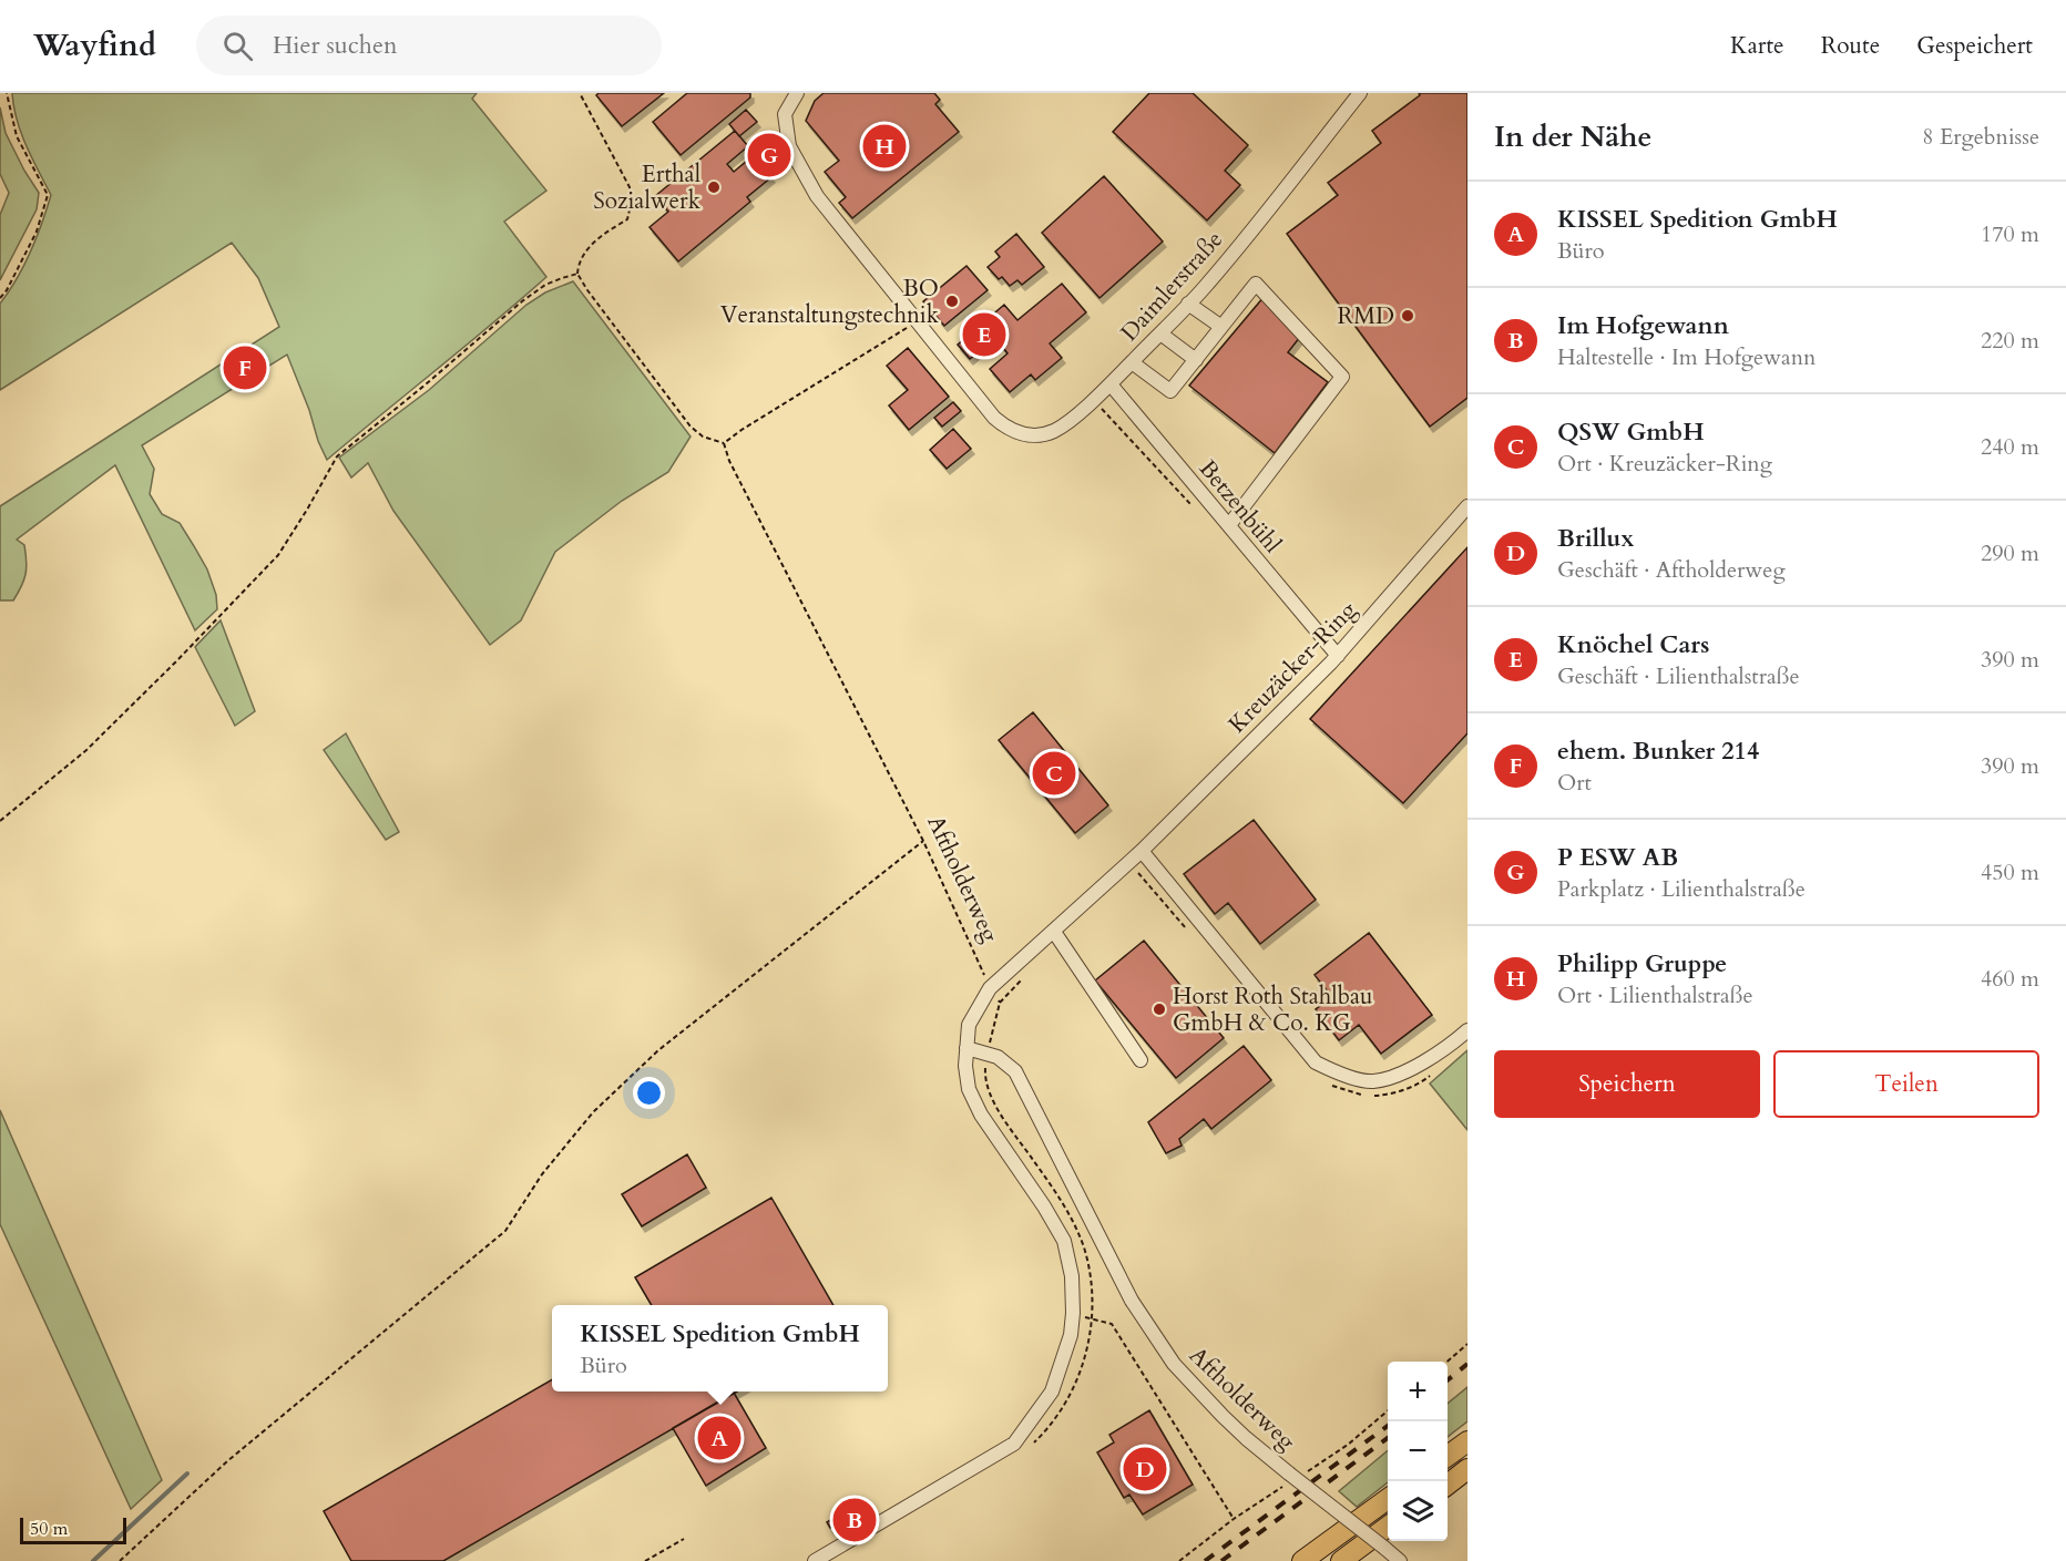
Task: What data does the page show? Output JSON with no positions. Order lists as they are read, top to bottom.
{
  "streets": {
    "street": [
      "Daimlerstraße",
      "Betzenbühl",
      "Kreuzäcker-Ring",
      "Aftholderweg"
    ]
  },
  "crossings": [
    ["Daimlerstraße", "Betzenbühl"],
    ["Betzenbühl", "Kreuzäcker-Ring"],
    ["Kreuzäcker-Ring", "Aftholderweg"]
  ],
  "places": [
    "Erthal Sozialwerk",
    "BO Veranstaltungstechnik",
    "RMD",
    "Horst Roth Stahlbau GmbH & Co. KG"
  ],
  "scale_bar": "50 m",
  "page": {
    "header": "Wayfind",
    "search": "Hier suchen",
    "nav": ["Karte", "Route", "Gespeichert"],
    "heading": ["In der Nähe", "8 Ergebnisse"],
    "pins": [
      "H",
      "G",
      "E",
      "F",
      "C",
      "A",
      "D",
      "B"
    ],
    "list": [
      {
        "mark": "A",
        "name": "KISSEL Spedition GmbH",
        "note": "Büro",
        "value": "170 m"
      },
      {
        "mark": "B",
        "name": "Im Hofgewann",
        "note": "Haltestelle · Im Hofgewann",
        "value": "220 m"
      },
      {
        "mark": "C",
        "name": "QSW GmbH",
        "note": "Ort · Kreuzäcker-Ring",
        "value": "240 m"
      },
      {
        "mark": "D",
        "name": "Brillux",
        "note": "Geschäft · Aftholderweg",
        "value": "290 m"
      },
      {
        "mark": "E",
        "name": "Knöchel Cars",
        "note": "Geschäft · Lilienthalstraße",
        "value": "390 m"
      },
      {
        "mark": "F",
        "name": "ehem. Bunker 214",
        "note": "Ort",
        "value": "390 m"
      },
      {
        "mark": "G",
        "name": "P ESW AB",
        "note": "Parkplatz · Lilienthalstraße",
        "value": "450 m"
      },
      {
        "mark": "H",
        "name": "Philipp Gruppe",
        "note": "Ort · Lilienthalstraße",
        "value": "460 m"
      }
    ],
    "buttons": ["Speichern", "Teilen"],
    "popup": ["KISSEL Spedition GmbH", "Büro"],
    "map_buttons": ["+", "−"],
    "scale": "50 m"
  }
}
